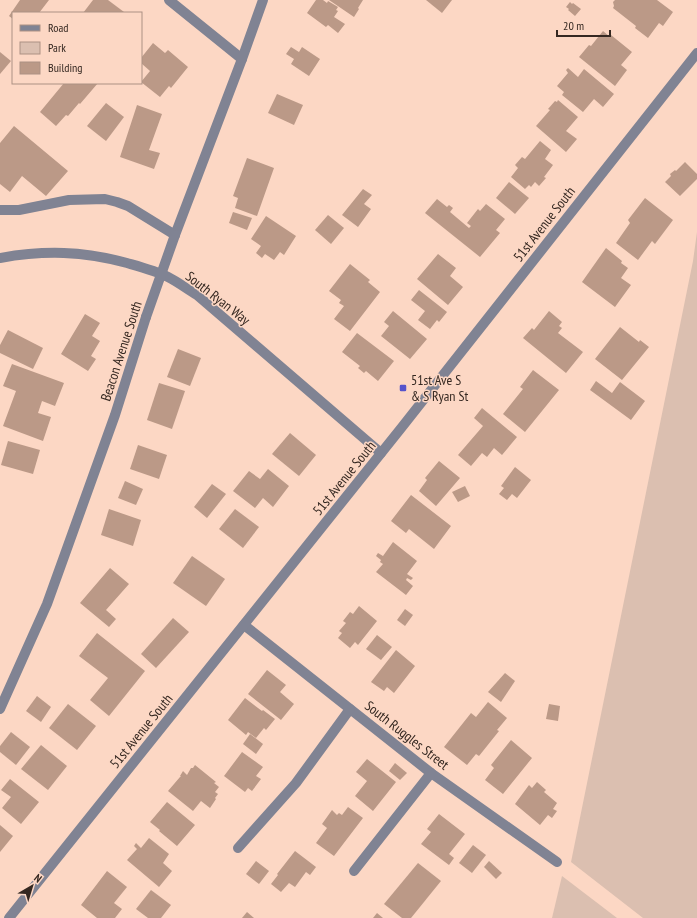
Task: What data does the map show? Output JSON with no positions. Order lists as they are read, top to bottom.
{
  "streets": {
    "street": [
      "51st Avenue South",
      "South Ryan Way",
      "Beacon Avenue South",
      "South Ruggles Street"
    ]
  },
  "crossings": [
    ["51st Avenue South", "South Ryan Way"],
    ["51st Avenue South", "South Ruggles Street"]
  ],
  "places": {
    "transit": ["51st Ave S & S Ryan St"]
  },
  "legend": ["Road", "Park", "Building"],
  "scale_bar": "20 m",
  "north": "top right"
}
